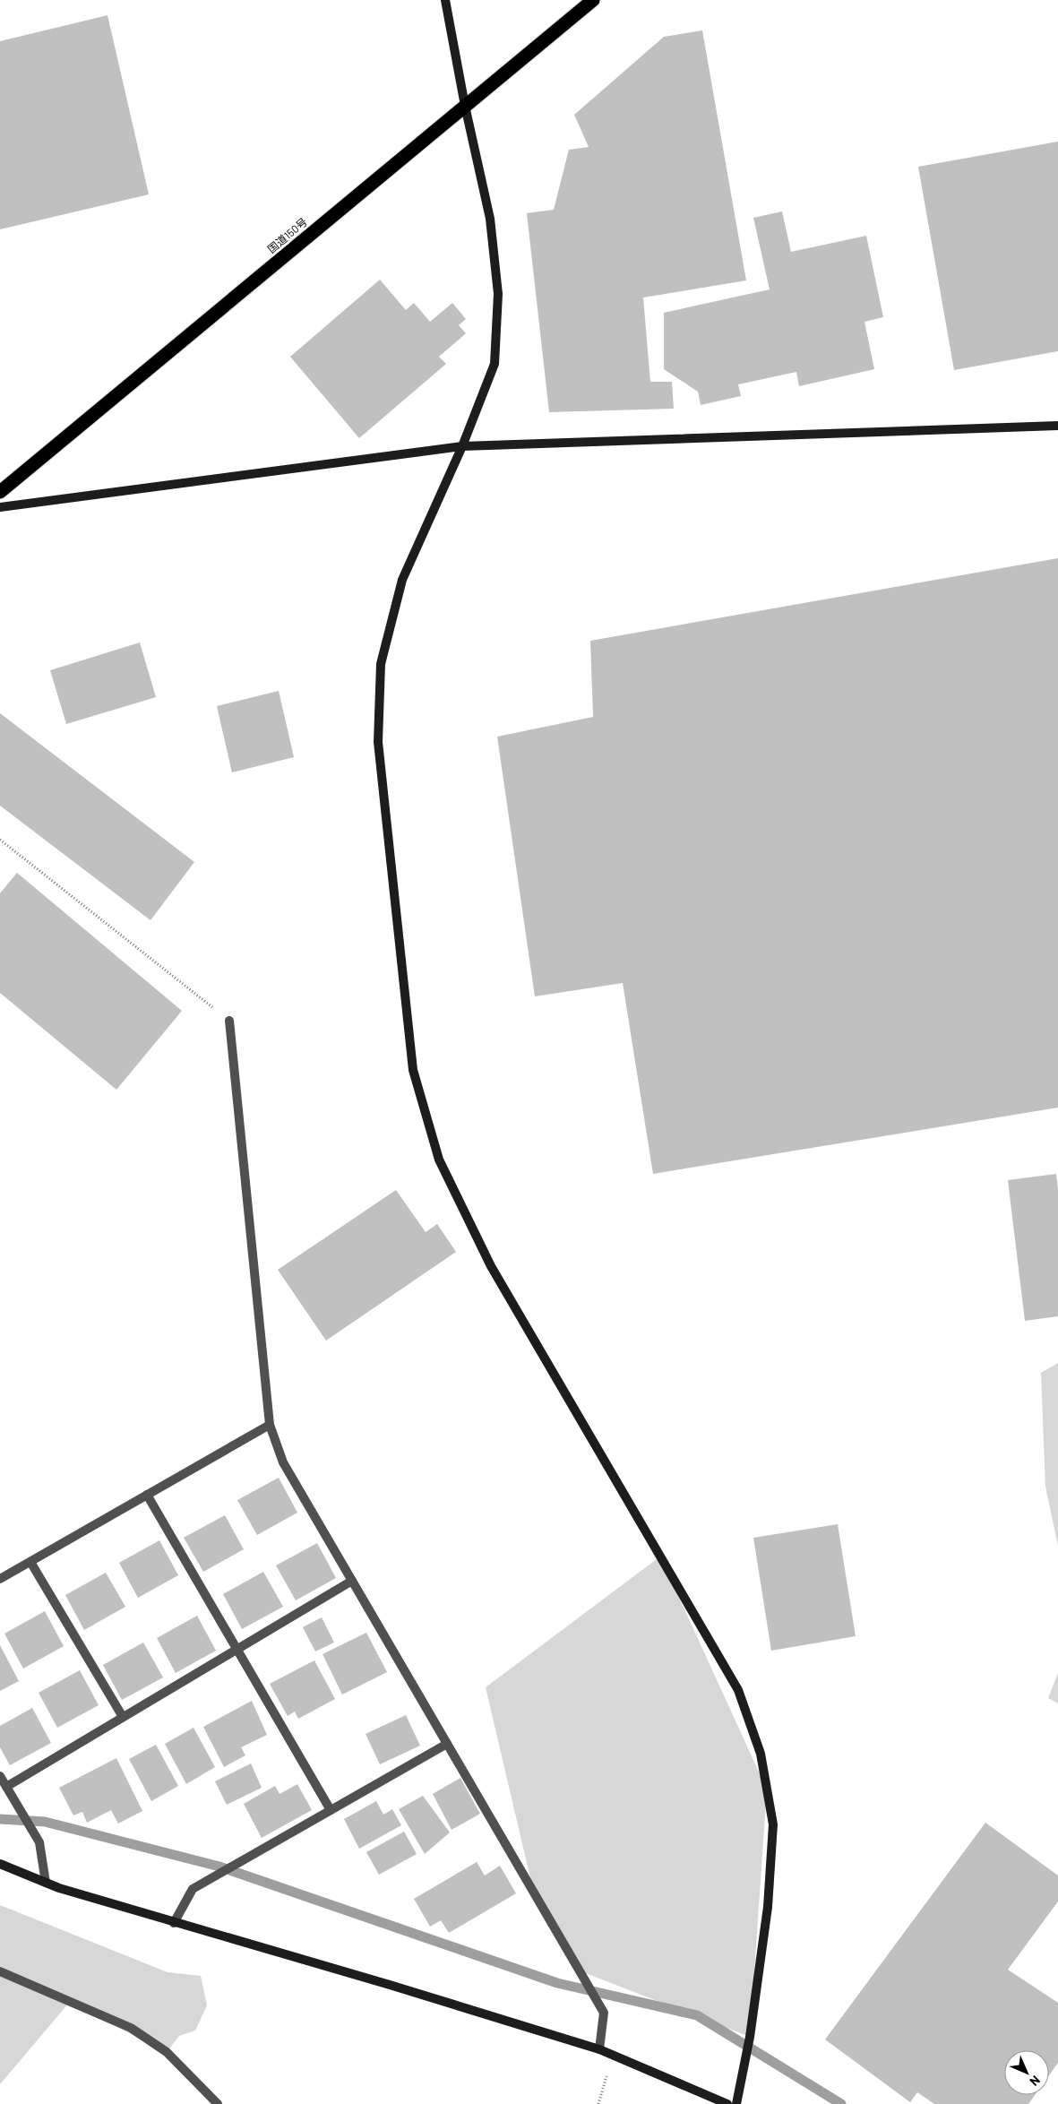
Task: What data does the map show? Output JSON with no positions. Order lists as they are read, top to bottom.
{
  "streets": {
    "highway": ["国道150号"]
  },
  "north": "bottom right"
}
